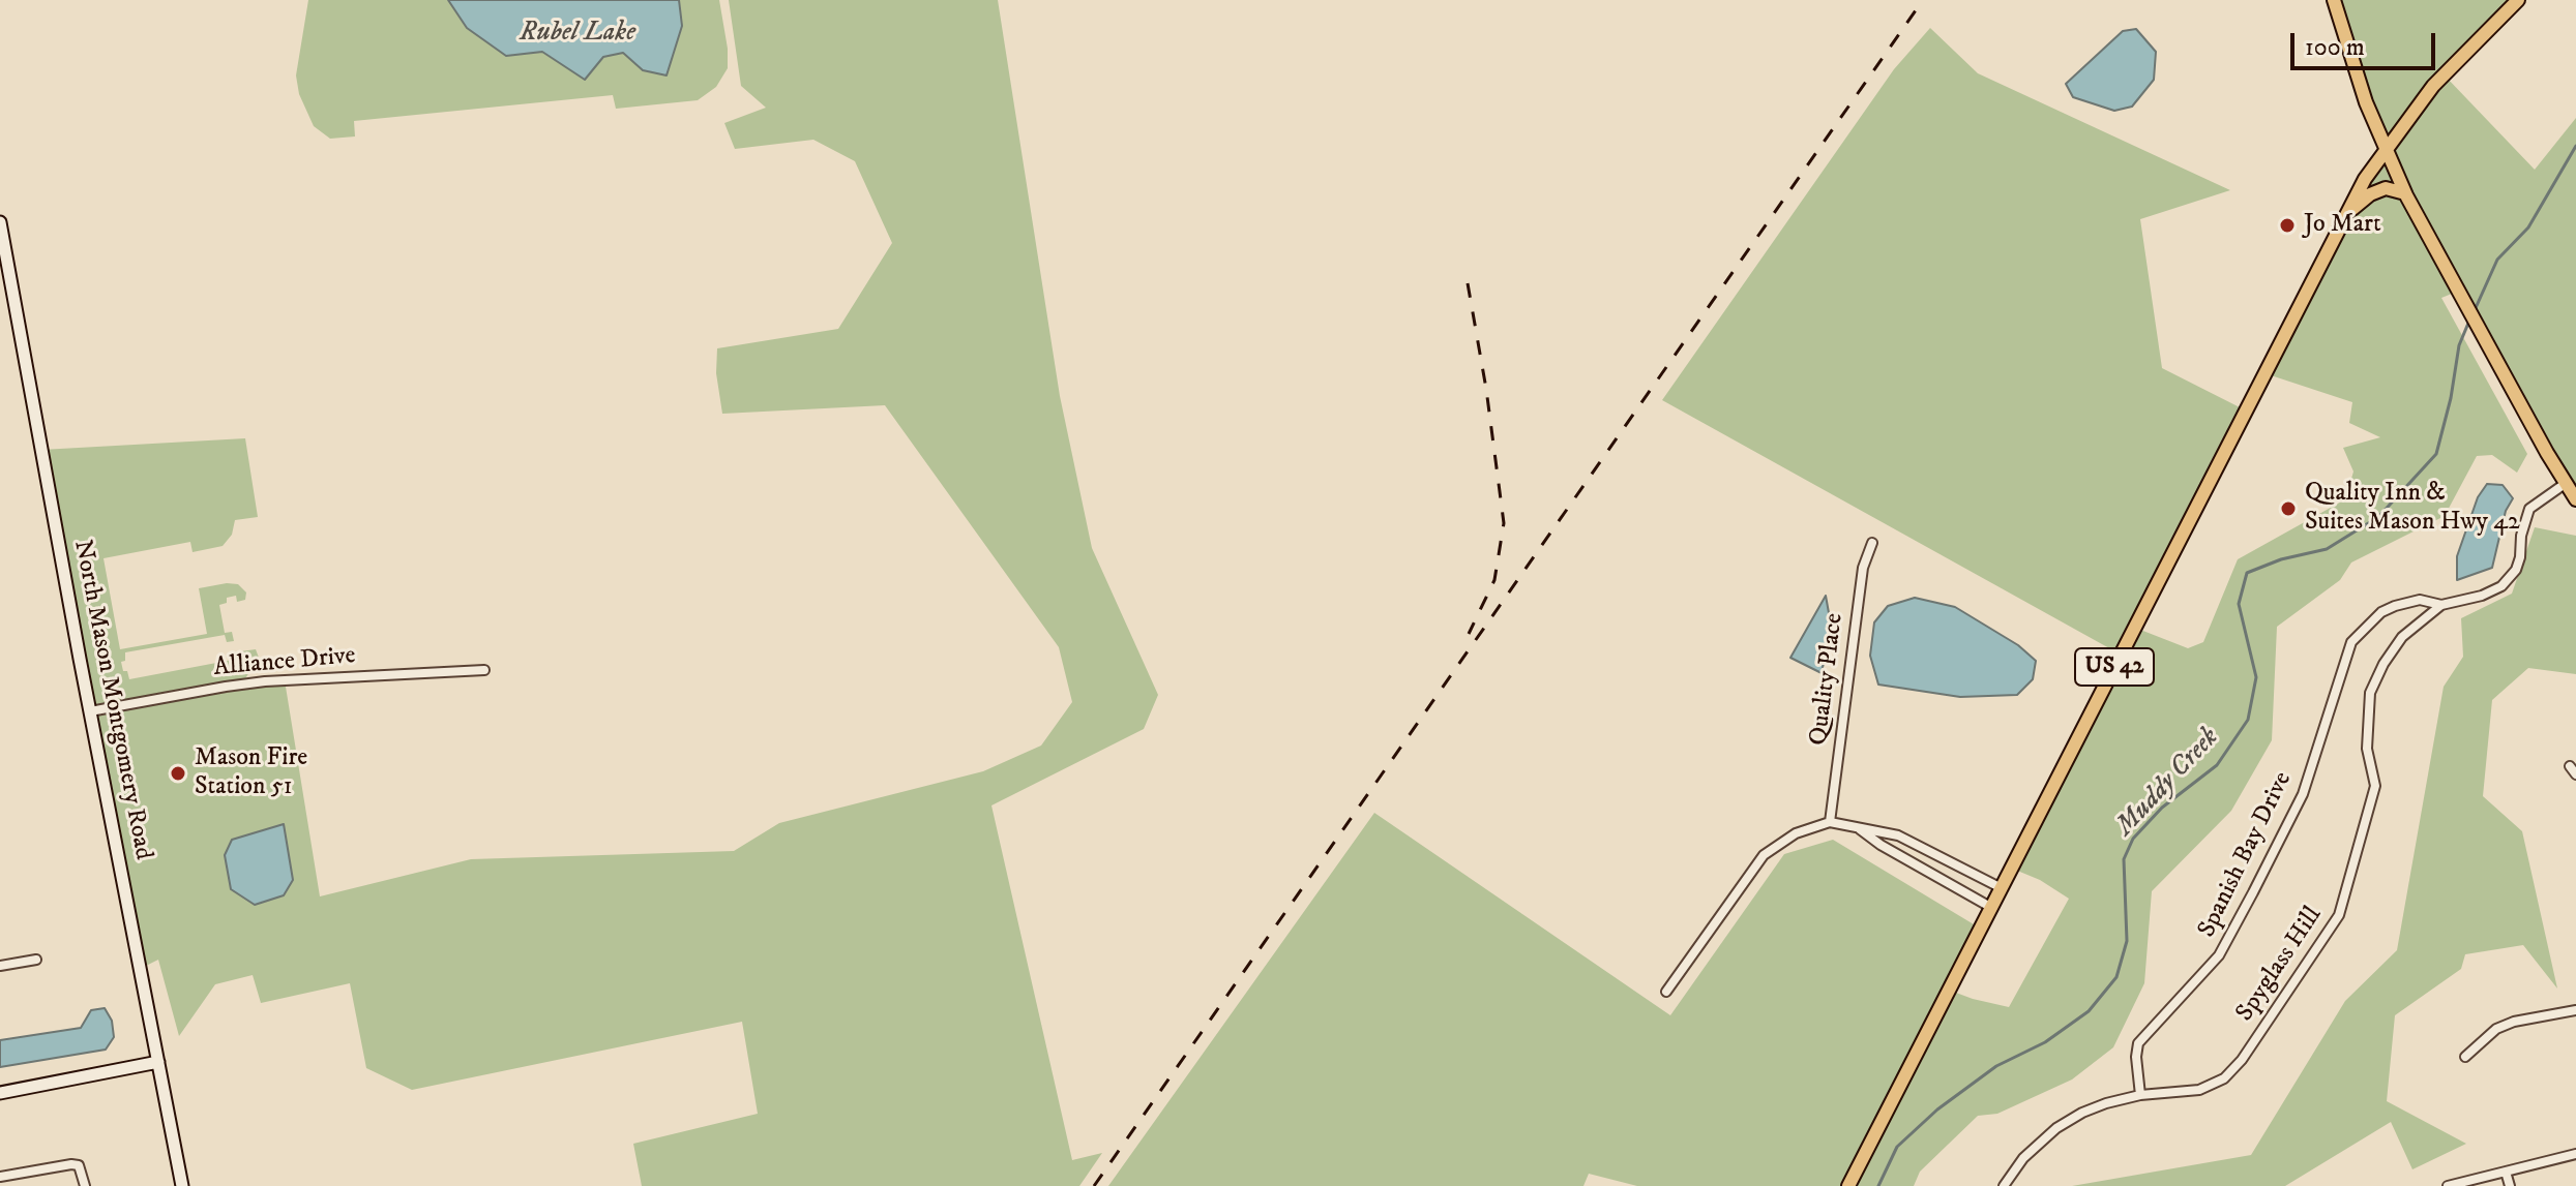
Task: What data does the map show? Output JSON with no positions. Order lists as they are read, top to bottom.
{
  "streets": {
    "main road": ["US 42", "North Mason Montgomery Road"],
    "street": [
      "Alliance Drive",
      "Quality Place",
      "Spanish Bay Drive",
      "Spyglass Hill"
    ]
  },
  "crossings": [
    ["Alliance Drive", "North Mason Montgomery Road"],
    ["Spanish Bay Drive", "Spyglass Hill"]
  ],
  "water": ["Rubel Lake", "Muddy Creek"],
  "places": ["Jo Mart", "Quality Inn & Suites Mason Hwy 42", "Mason Fire Station 51"],
  "scale_bar": "100 m"
}
